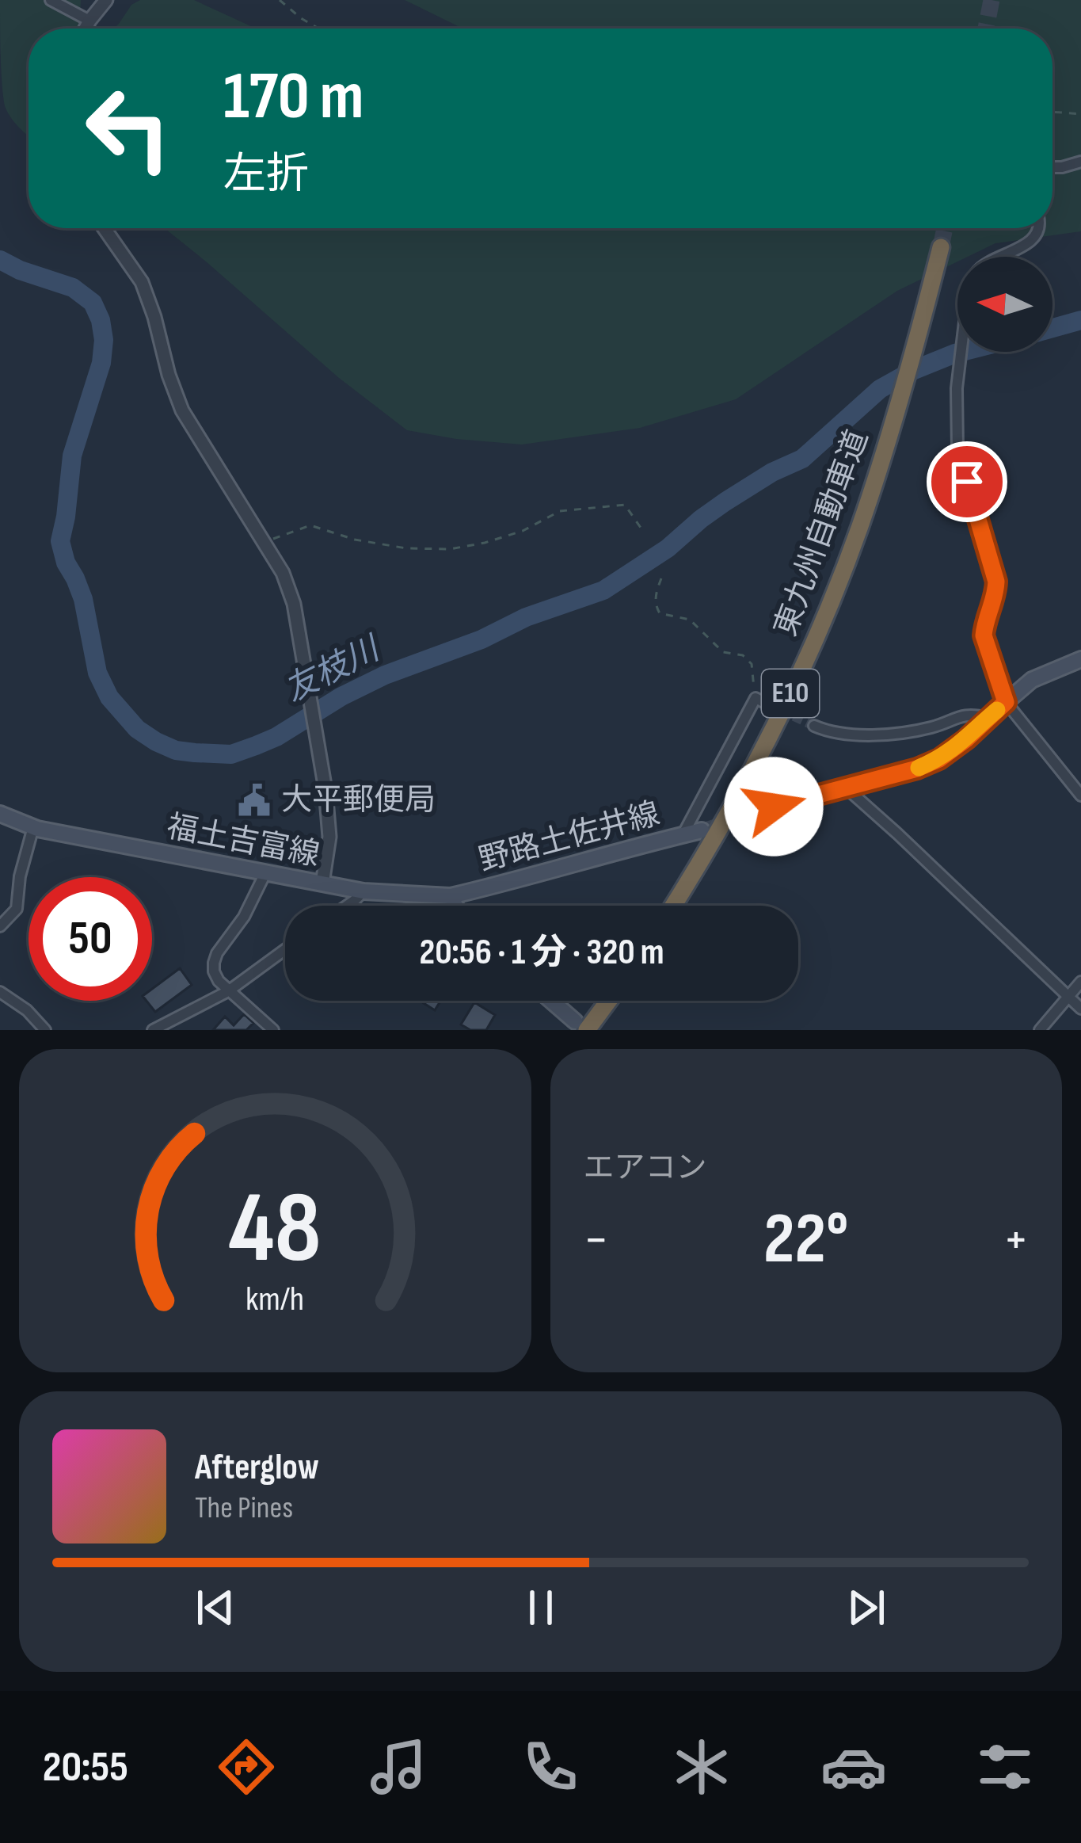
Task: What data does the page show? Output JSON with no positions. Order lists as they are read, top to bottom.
{
  "streets": {
    "highway": ["東九州自動車道", "E10"],
    "main road": ["野路土佐井線", "福土吉富線"]
  },
  "crossings": [
    ["野路土佐井線", "福土吉富線"]
  ],
  "water": ["友枝川"],
  "places": {
    "public building": ["大平郵便局"]
  },
  "north": "left",
  "page": {
    "turn": ["170 m", "左折"],
    "limit": "50",
    "trip": "20:56 · 1 分 · 320 m",
    "tile": "エアコン",
    "heat": ["−", "22°", "+"],
    "song": ["Afterglow", "The Pines"],
    "tabs": "20:55",
    "gauge": ["48", "km/h"]
  }
}
